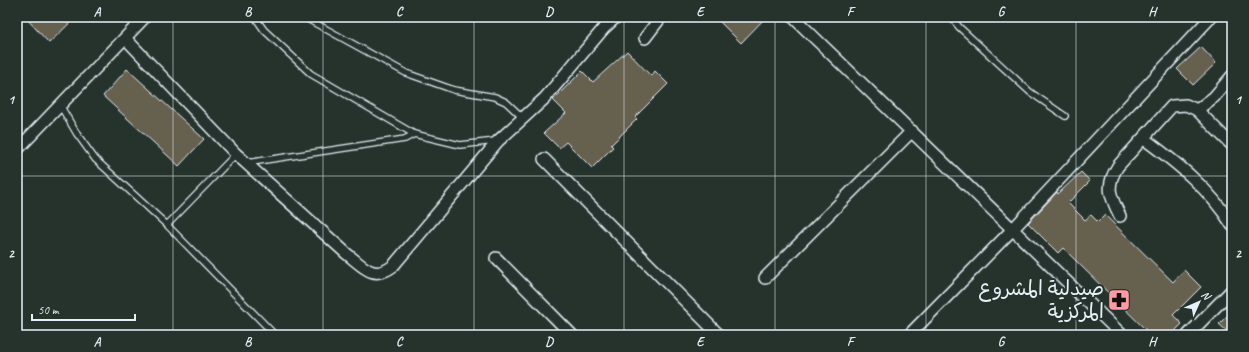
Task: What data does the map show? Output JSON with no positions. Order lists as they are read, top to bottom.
{
  "places": {
    "pharmacy": ["صيدلية المشروع المركزية"]
  },
  "scale_bar": "50 m",
  "north": "top right",
  "grid": {
    "columns": [
      "A",
      "B",
      "C",
      "D",
      "E",
      "F",
      "G",
      "H"
    ],
    "rows": ["1", "2"]
  }
}
